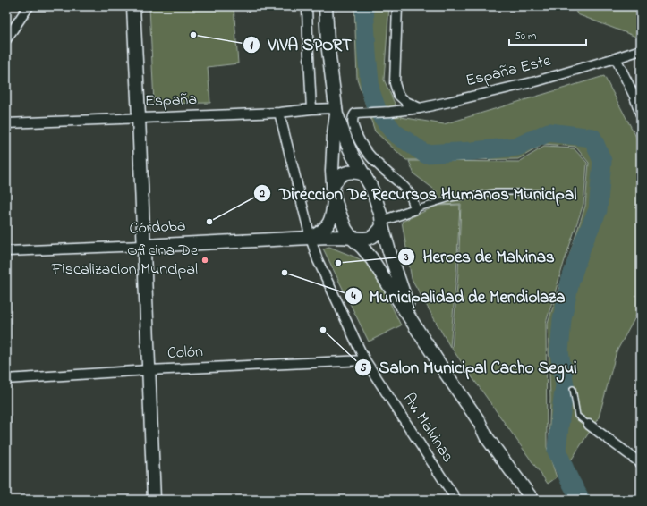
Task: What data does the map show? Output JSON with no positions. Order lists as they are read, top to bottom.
{
  "streets": {
    "main road": ["Córdoba"],
    "street": [
      "España Este",
      "España",
      "Colón",
      "Av. Malvinas"
    ]
  },
  "crossings": [
    ["España", "Av. Malvinas"],
    ["Córdoba", "Av. Malvinas"],
    ["Colón", "Av. Malvinas"]
  ],
  "places": [
    "VIVA SPORT",
    "Direccion De Recursos Humanos Municipal",
    "Oficina De Fiscalizacion Muncipal",
    "Heroes de Malvinas",
    "Municipalidad de Mendiolaza",
    "Salon Municipal Cacho Segui"
  ],
  "scale_bar": "50 m"
}
